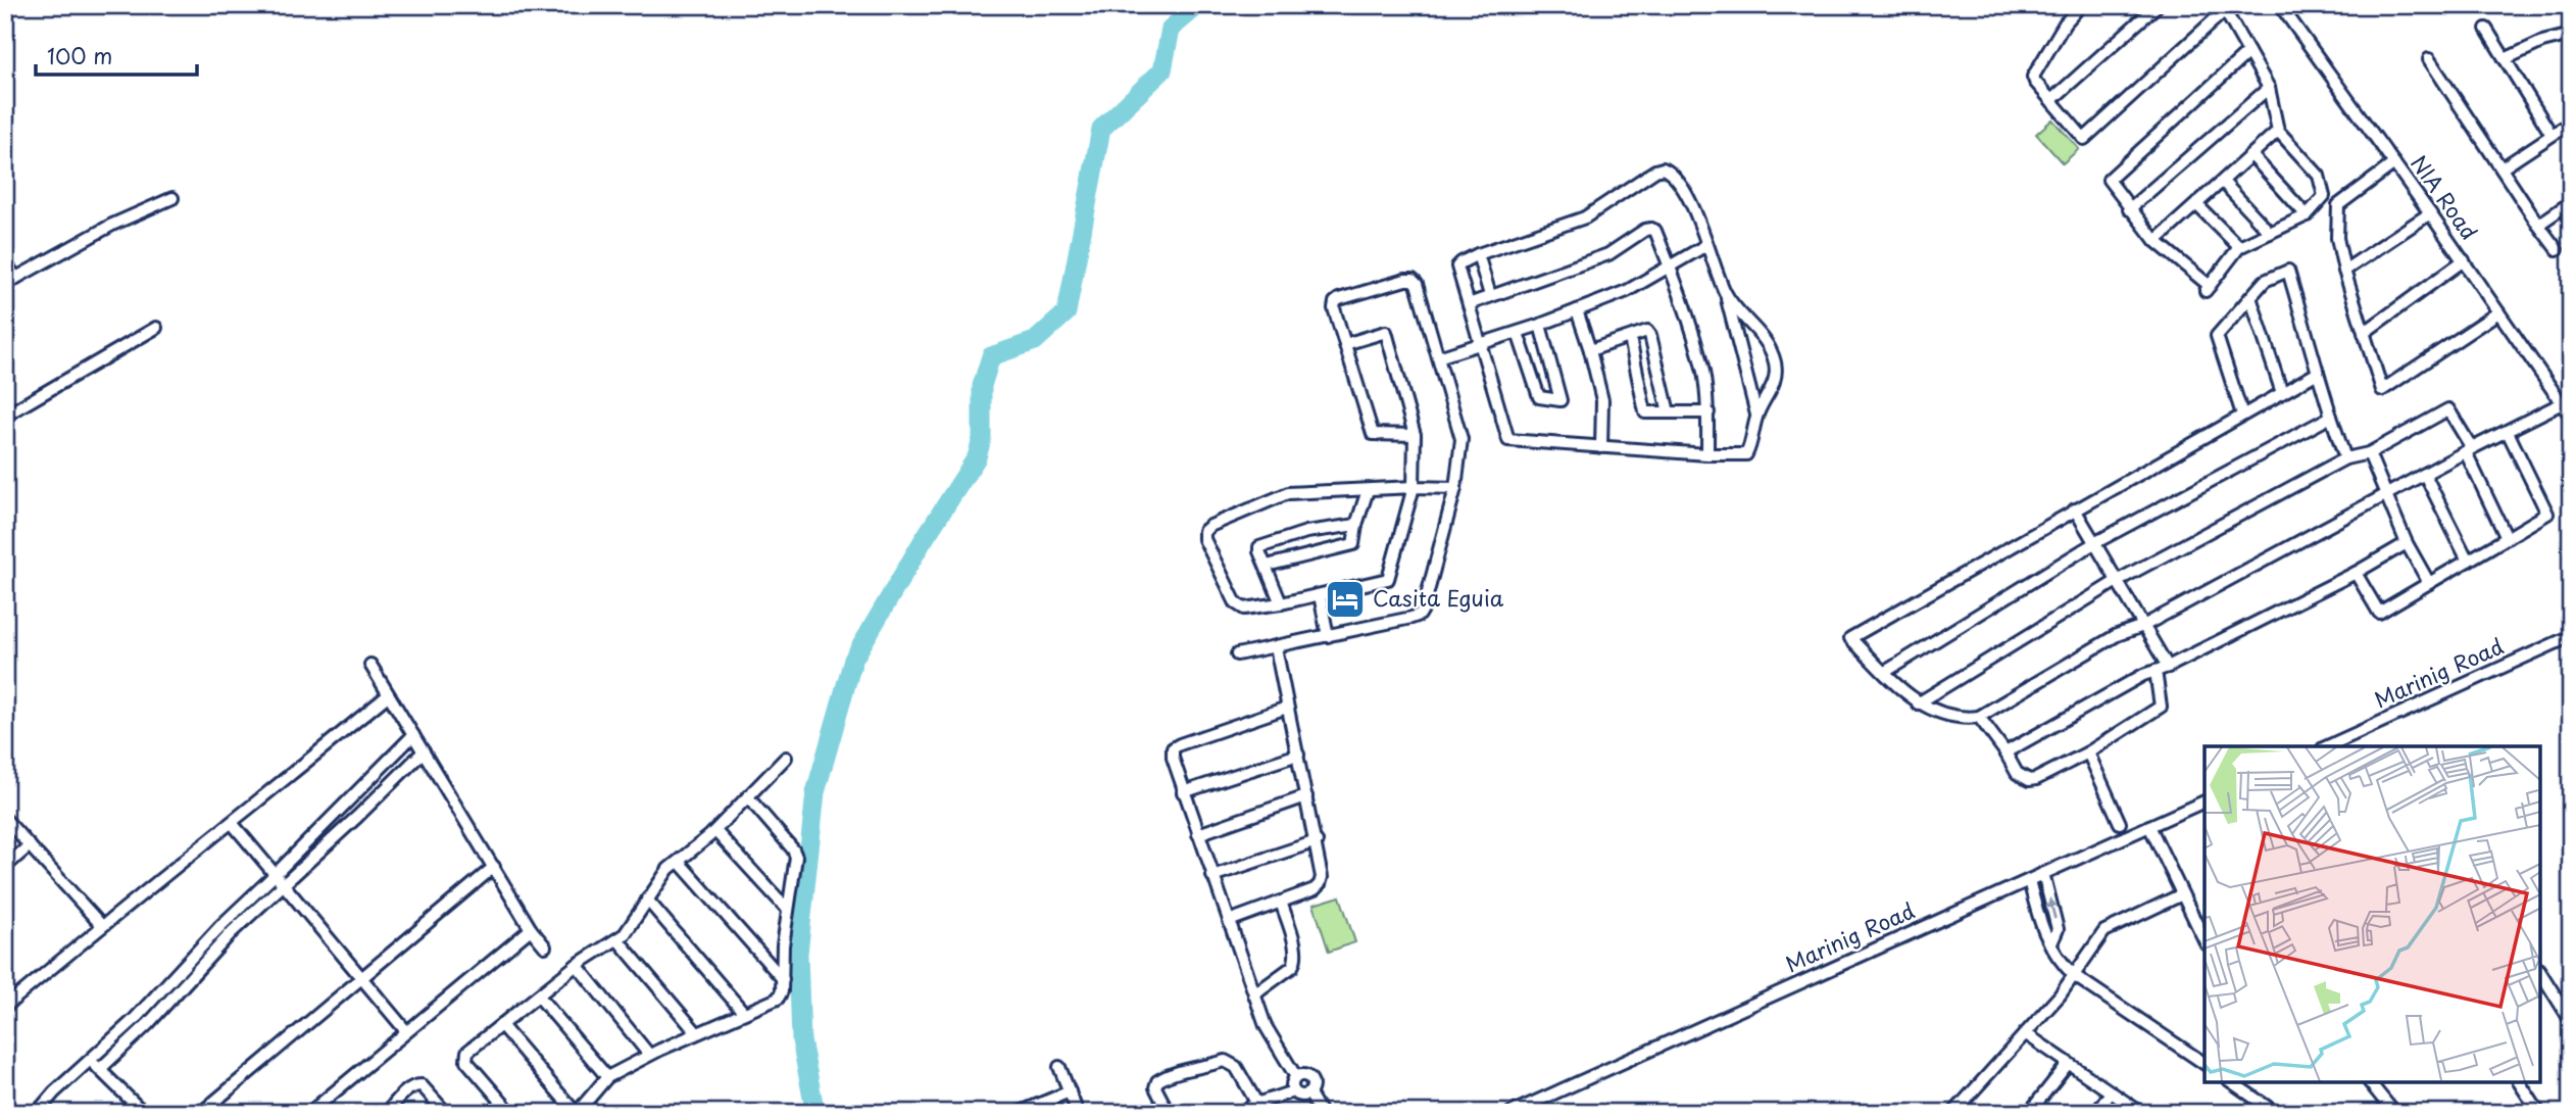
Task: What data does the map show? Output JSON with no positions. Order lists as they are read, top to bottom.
{
  "streets": {
    "street": ["NIA Road", "Marinig Road"]
  },
  "places": {
    "hotel": ["Casita Eguia"]
  },
  "scale_bar": "100 m"
}
